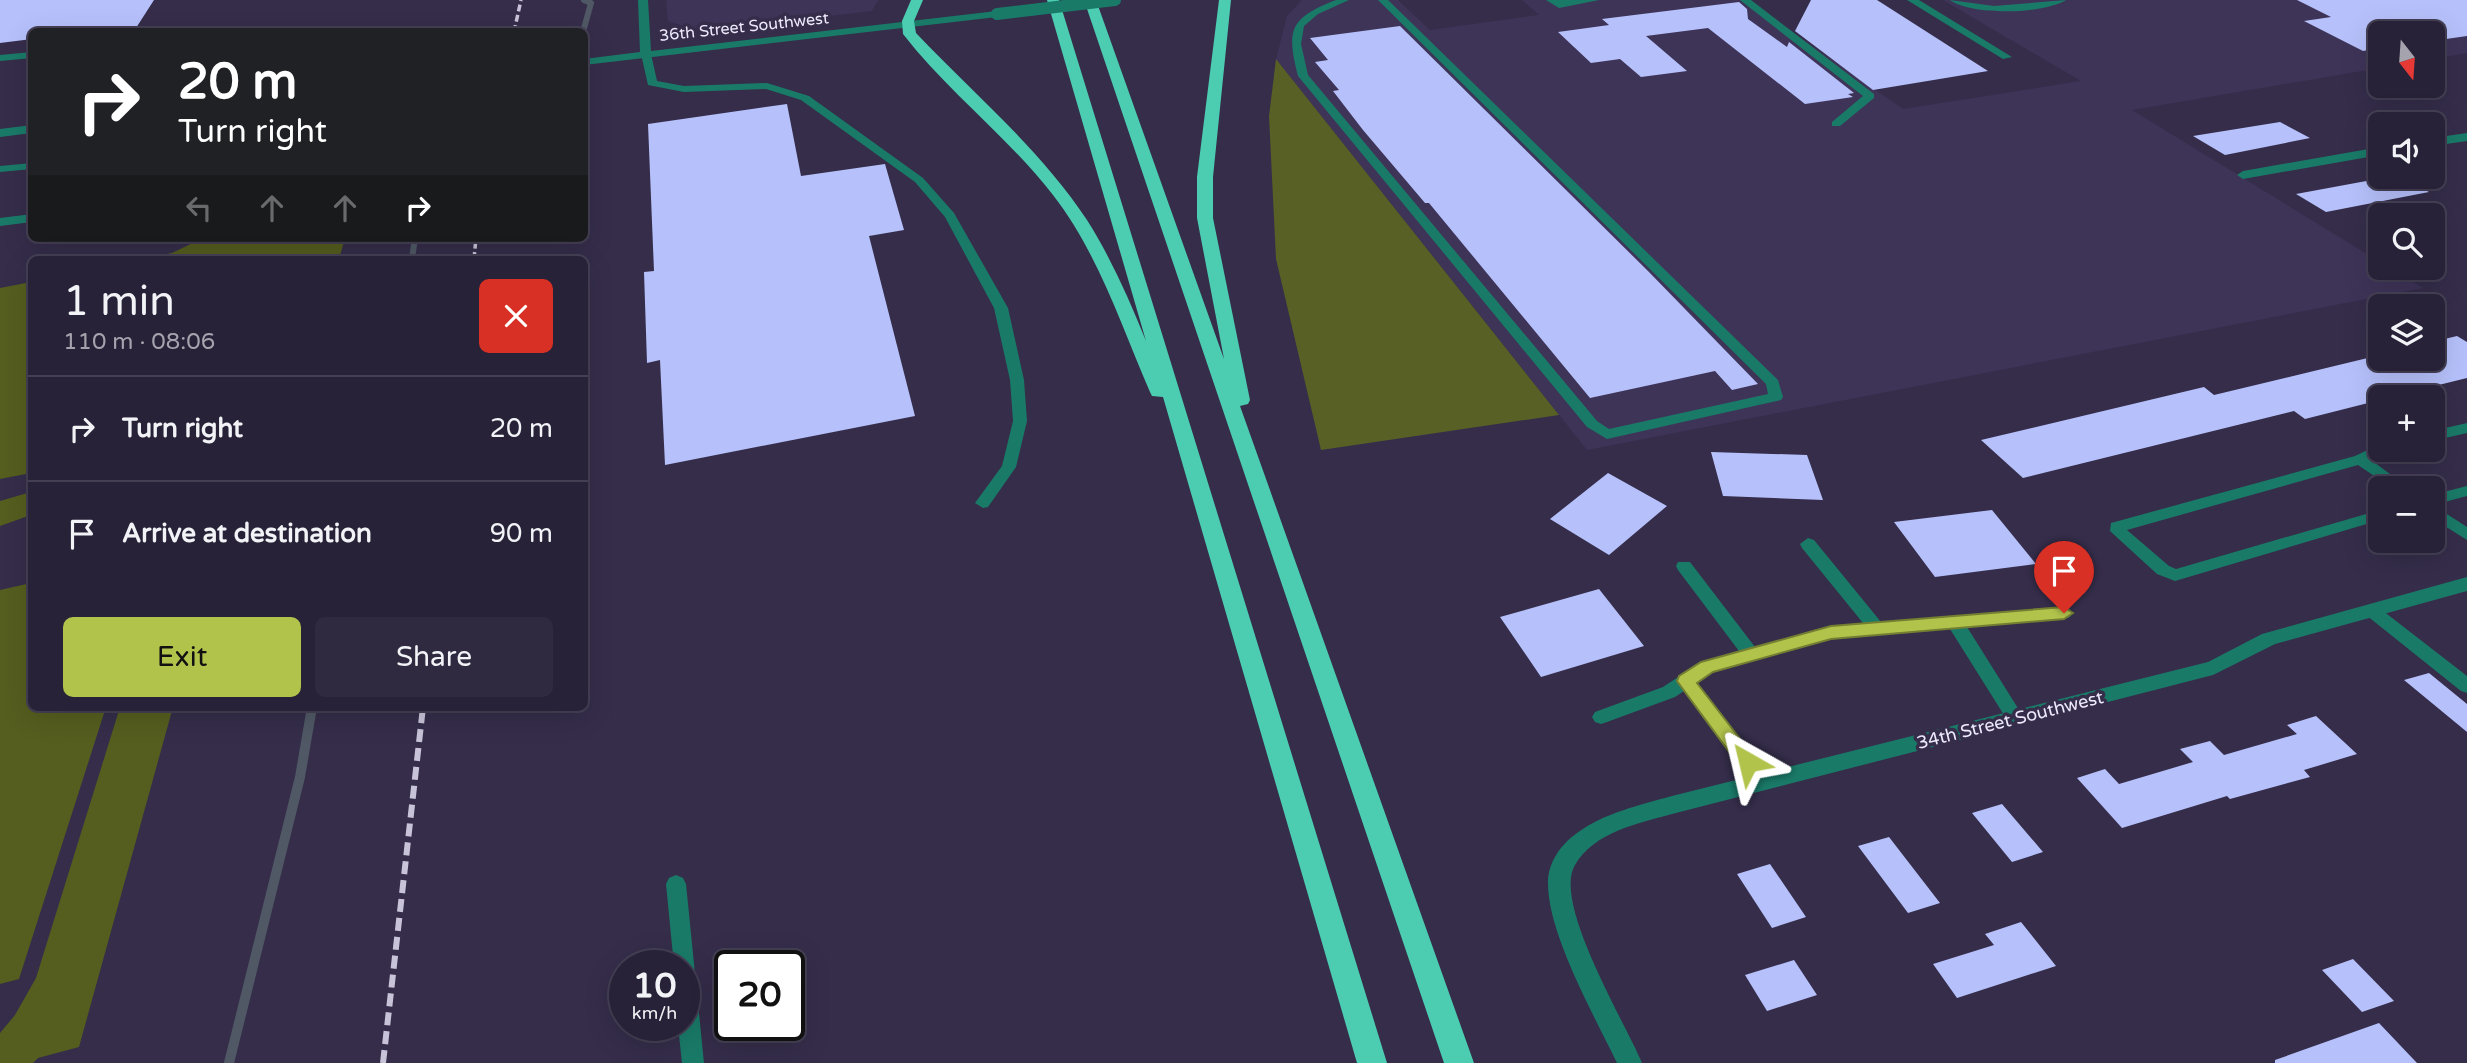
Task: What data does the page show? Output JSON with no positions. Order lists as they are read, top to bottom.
{
  "streets": {
    "street": ["36th Street Southwest", "34th Street Southwest"]
  },
  "north": "bottom",
  "page": {
    "map_buttons": ["+", "−"],
    "turn": ["20 m", "Turn right"],
    "heading": ["1 min", "110 m · 08:06"],
    "list": [
      {
        "name": "Turn right",
        "value": "20 m"
      },
      {
        "name": "Arrive at destination",
        "value": "90 m"
      }
    ],
    "buttons": ["Exit", "Share"],
    "speed": "10 km/h",
    "limit": "20"
  }
}
